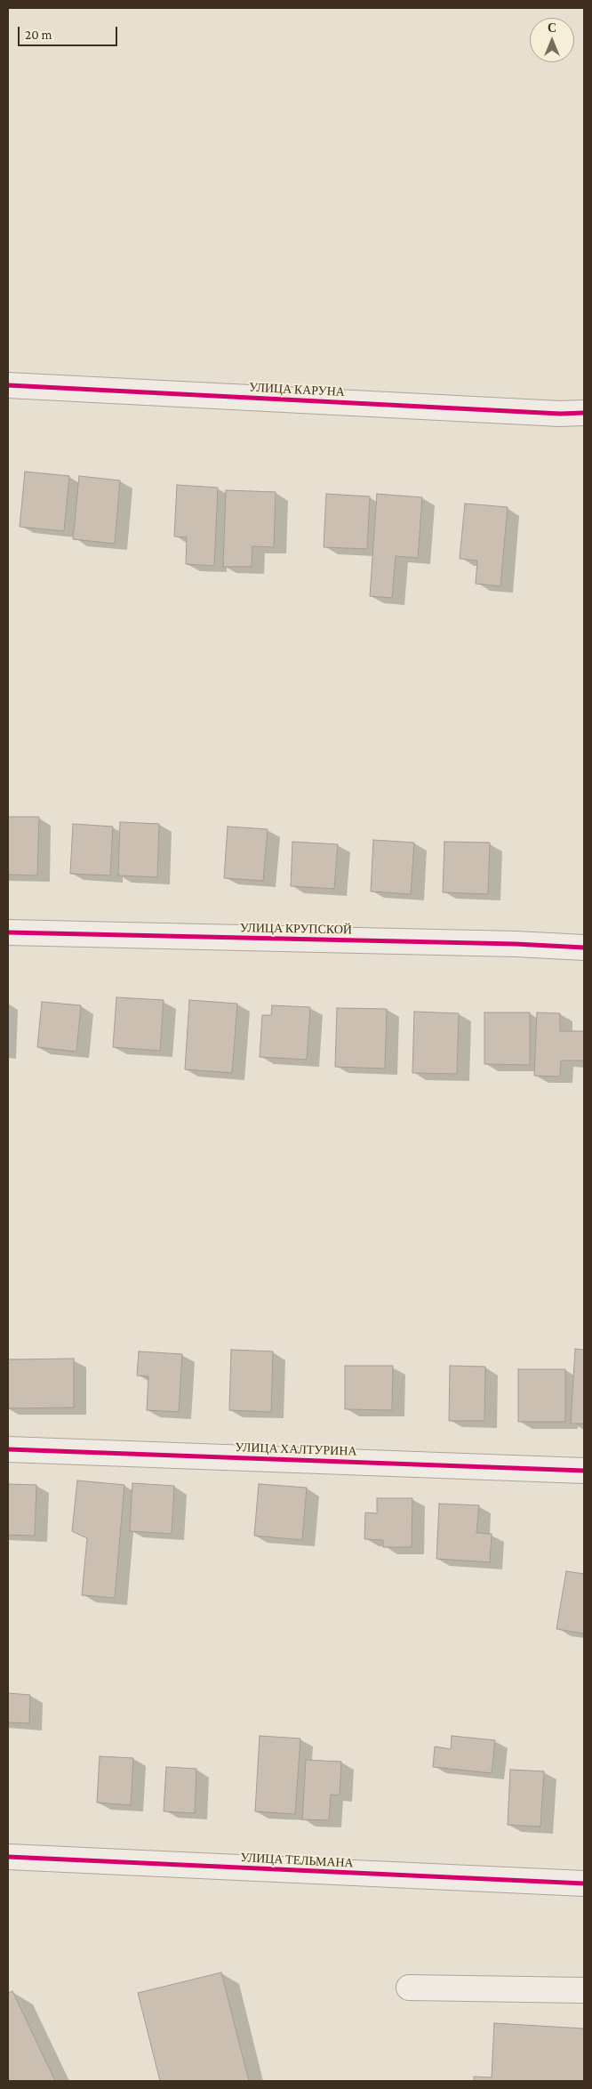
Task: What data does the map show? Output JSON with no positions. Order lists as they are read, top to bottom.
{
  "streets": {
    "street": [
      "УЛИЦА КАРУНА",
      "УЛИЦА КРУПСКОЙ",
      "УЛИЦА ХАЛТУРИНА",
      "УЛИЦА ТЕЛЬМАНА"
    ]
  },
  "scale_bar": "20 m",
  "north": "top"
}
